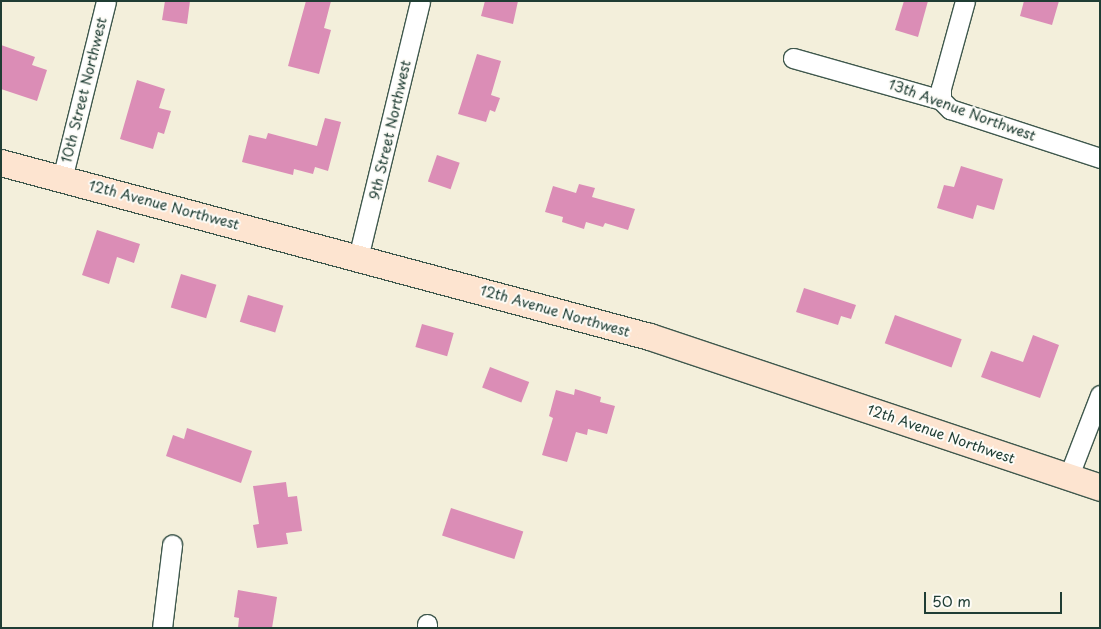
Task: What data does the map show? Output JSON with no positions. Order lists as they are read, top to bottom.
{
  "streets": {
    "main road": ["12th Avenue Northwest"],
    "street": ["10th Street Northwest", "13th Avenue Northwest", "9th Street Northwest"]
  },
  "crossings": [
    ["10th Street Northwest", "12th Avenue Northwest"],
    ["9th Street Northwest", "12th Avenue Northwest"]
  ],
  "scale_bar": "50 m"
}
